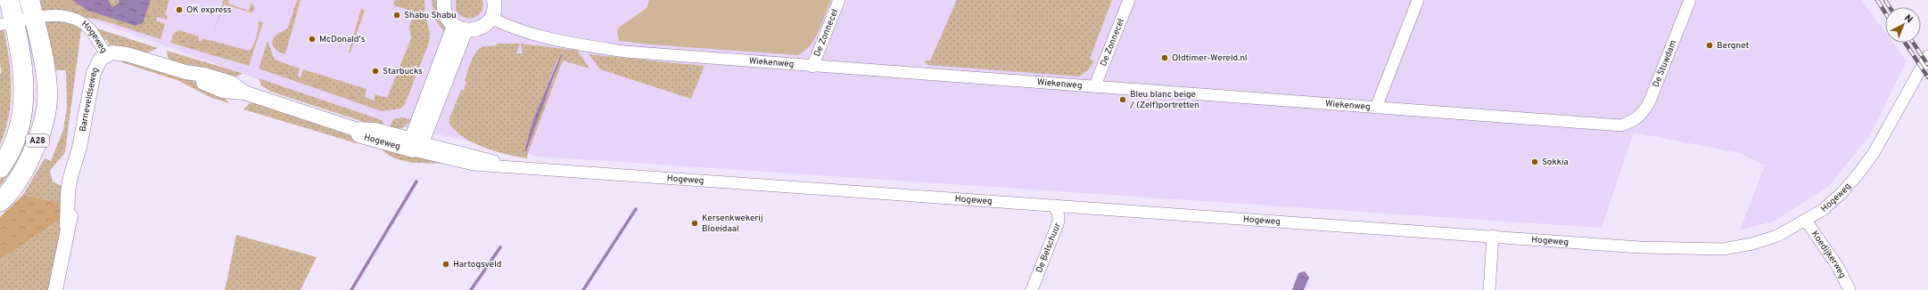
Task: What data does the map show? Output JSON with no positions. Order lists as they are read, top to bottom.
{
  "streets": {
    "highway": ["A28"],
    "street": [
      "De Zonnecel",
      "Hogeweg",
      "Wiekenweg",
      "De Stuwdam",
      "Barneveldseweg",
      "De Belschuur",
      "Koedijkerweg"
    ]
  },
  "crossings": [
    ["De Zonnecel", "Wiekenweg"],
    ["Hogeweg", "Barneveldseweg"],
    ["Hogeweg", "A28"],
    ["Hogeweg", "De Belschuur"],
    ["Hogeweg", "Koedijkerweg"],
    ["Wiekenweg", "De Stuwdam"]
  ],
  "places": [
    "OK express",
    "Shabu Shabu",
    "McDonald's",
    "Bergnet",
    "Oldtimer-Wereld.nl",
    "Starbucks",
    "Bleu blanc beige / (Zelf)portretten",
    "Sokkia",
    "Kersenkwekerij Bloeidaal",
    "Hartogsveld"
  ],
  "north": "top right"
}
